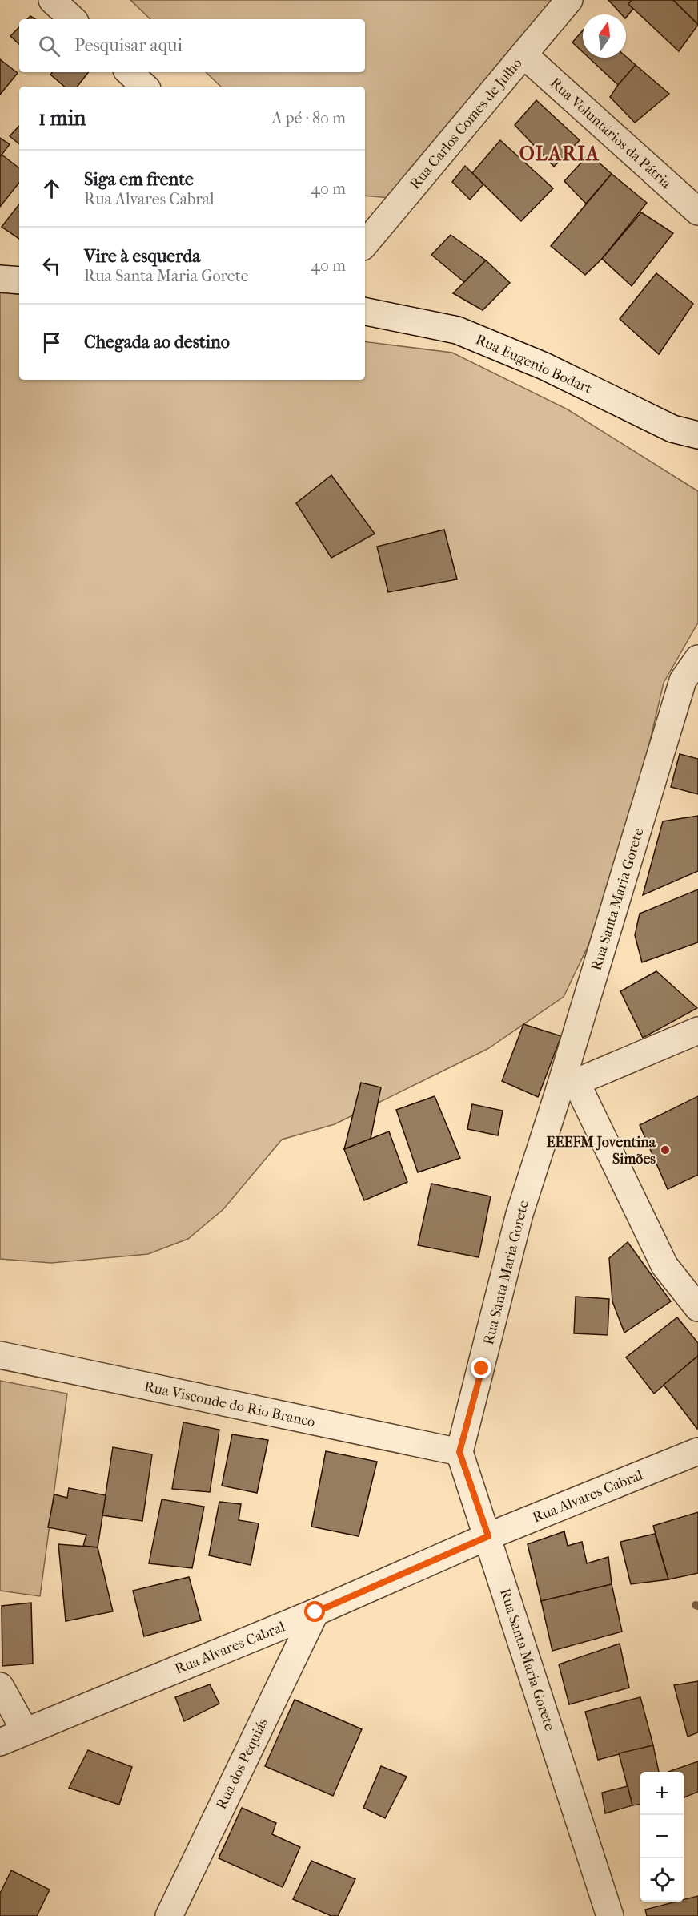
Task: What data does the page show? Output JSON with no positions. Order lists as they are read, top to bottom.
{
  "streets": {
    "street": [
      "Rua Carlos Comes de Julho",
      "Rua Voluntários da Pátria",
      "Rua Eugenio Bodart",
      "Rua Santa Maria Gorete",
      "Rua Visconde do Rio Branco",
      "Rua Alvares Cabral",
      "Rua dos Pequiás"
    ]
  },
  "crossings": [
    ["Rua Carlos Comes de Julho", "Rua Voluntários da Pátria"],
    ["Rua Santa Maria Gorete", "Rua Visconde do Rio Branco"],
    ["Rua Santa Maria Gorete", "Rua Alvares Cabral"],
    ["Rua Alvares Cabral", "Rua dos Pequiás"]
  ],
  "districts": ["OLARIA"],
  "places": ["EEEFM Joventina Simões"],
  "north": "top",
  "page": {
    "search": "Pesquisar aqui",
    "heading": ["1 min", "A pé · 80 m"],
    "list": [
      ["Siga em frente", "Rua Alvares Cabral", "40 m"],
      ["Vire à esquerda", "Rua Santa Maria Gorete", "40 m"],
      "Chegada ao destino"
    ],
    "map_buttons": ["+", "−"]
  }
}
